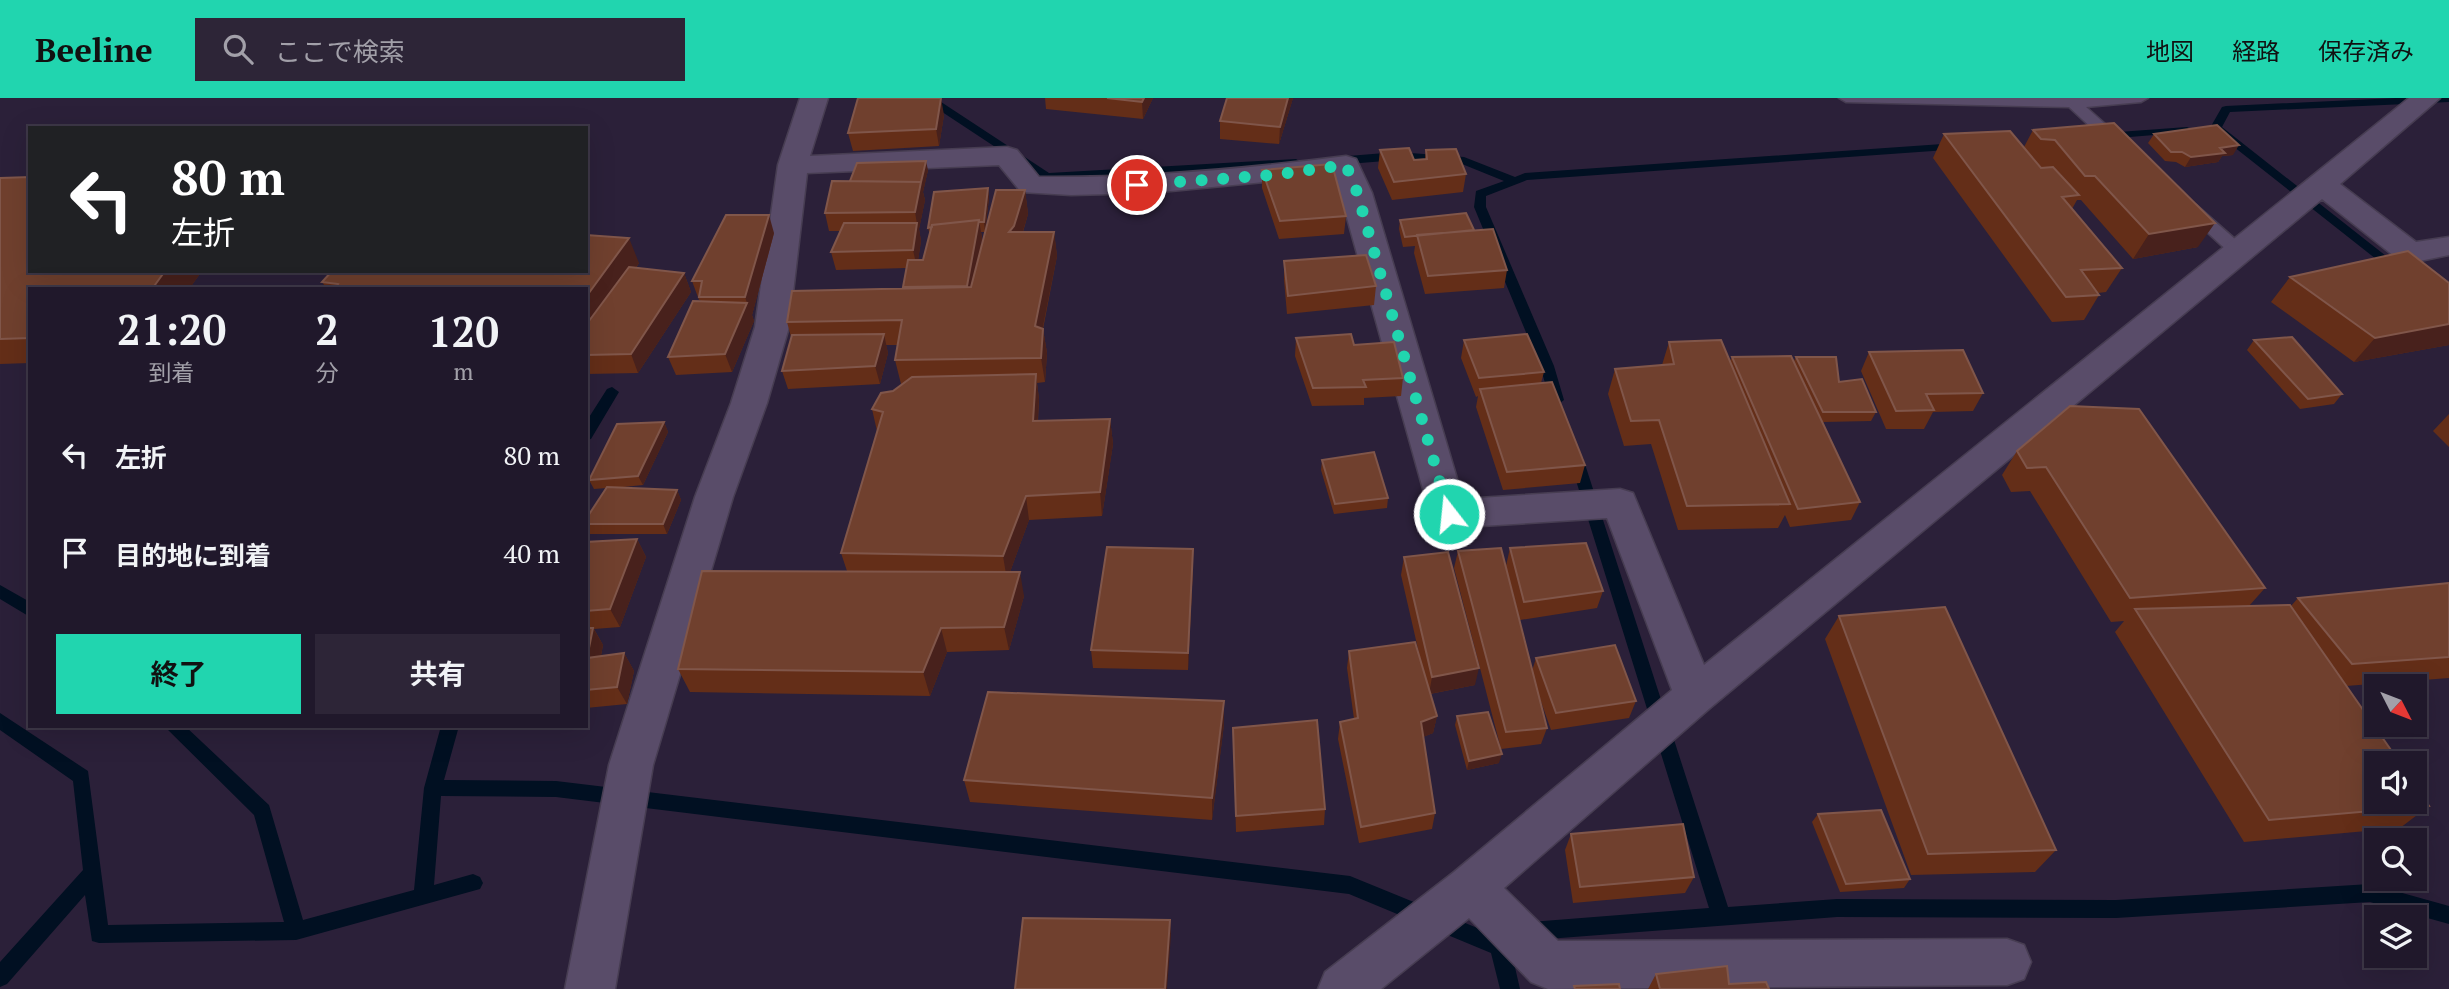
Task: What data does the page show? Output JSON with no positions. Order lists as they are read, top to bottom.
{
  "north": "bottom right",
  "page": {
    "header": "Beeline",
    "search": "ここで検索",
    "nav": ["地図", "経路", "保存済み"],
    "turn": ["80 m", "左折"],
    "eta": [
      "21:20",
      "到着",
      "2",
      "分",
      "120",
      "m"
    ],
    "list": [
      {
        "name": "左折",
        "value": "80 m"
      },
      {
        "name": "目的地に到着",
        "value": "40 m"
      }
    ],
    "buttons": ["終了", "共有"]
  }
}
